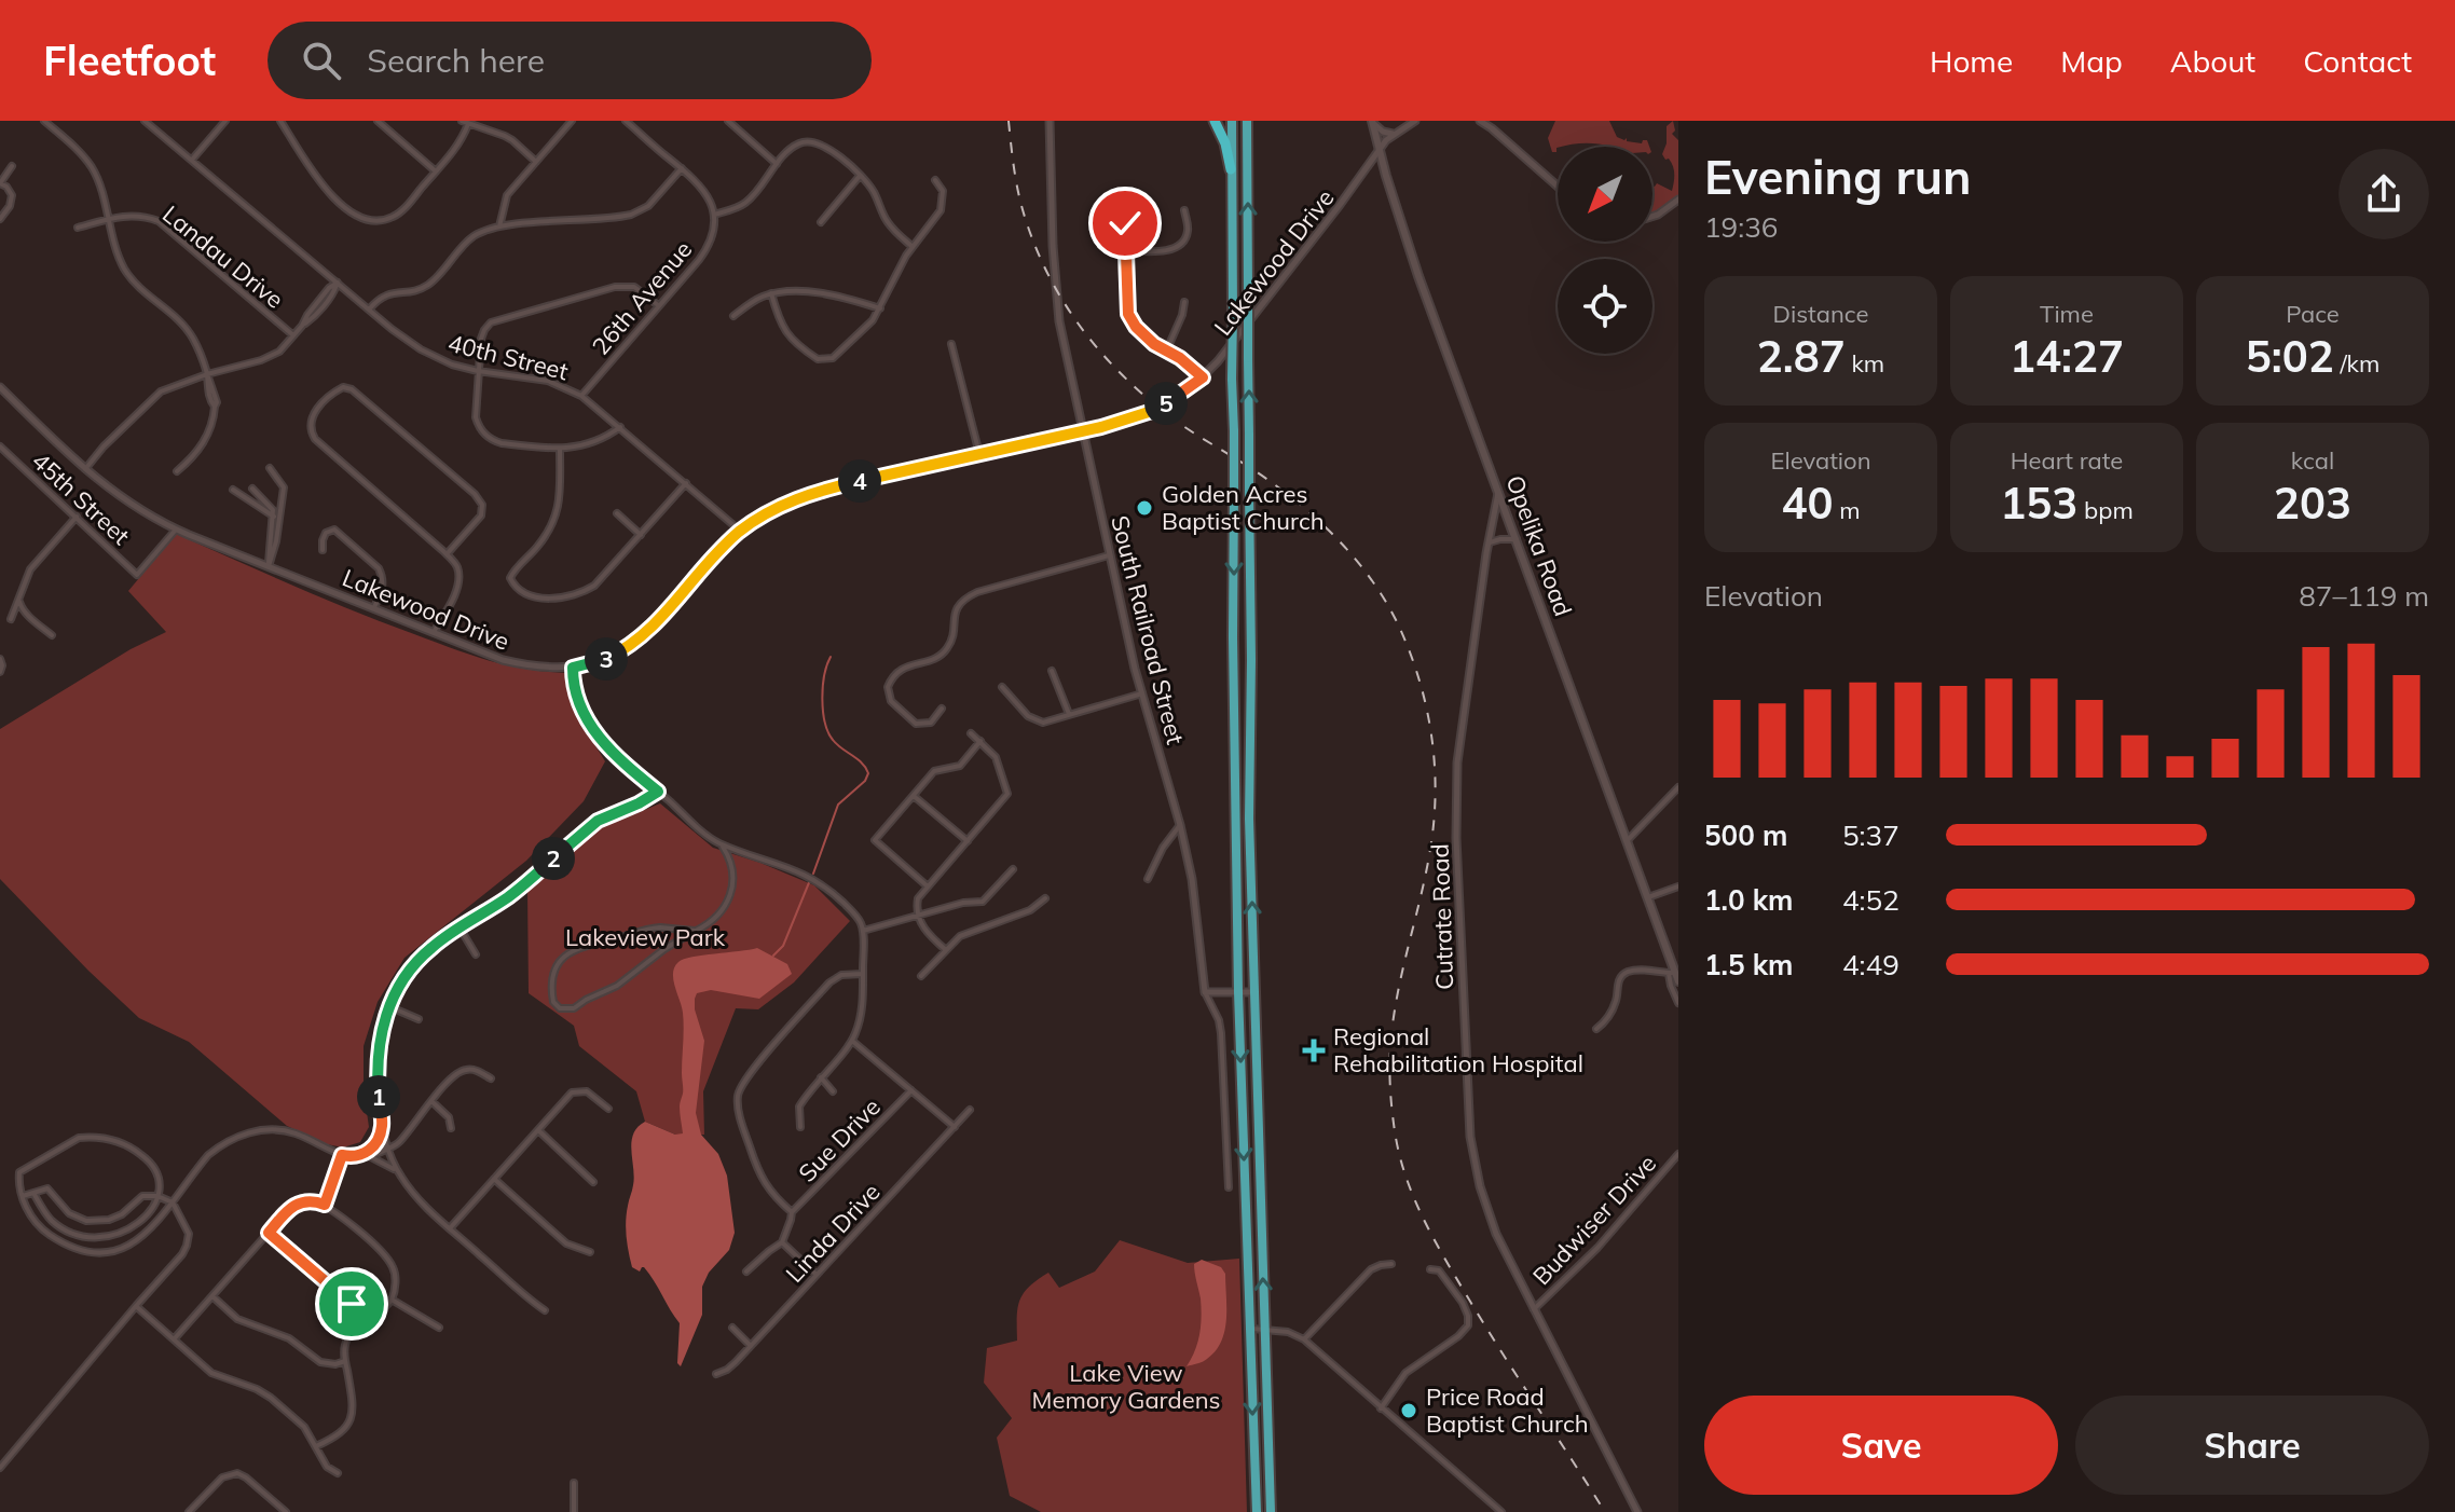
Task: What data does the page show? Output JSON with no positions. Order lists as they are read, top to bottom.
{
  "streets": {
    "main road": ["Opelika Road"],
    "street": [
      "Landau Drive",
      "Lakewood Drive",
      "26th Avenue",
      "40th Street",
      "45th Street",
      "South Railroad Street",
      "Cutrate Road",
      "Sue Drive",
      "Budwiser Drive",
      "Linda Drive"
    ]
  },
  "crossings": [
    ["Lakewood Drive", "40th Street"],
    ["Lakewood Drive", "45th Street"],
    ["Lakewood Drive", "Opelika Road"],
    ["Lakewood Drive", "South Railroad Street"],
    ["26th Avenue", "40th Street"],
    ["Opelika Road", "Cutrate Road"],
    ["Cutrate Road", "Budwiser Drive"]
  ],
  "parks": ["Lakeview Park", "Lake View Memory Gardens"],
  "places": {
    "other": ["Golden Acres Baptist Church", "Price Road Baptist Church"],
    "health": ["Regional Rehabilitation Hospital"]
  },
  "north": "bottom left",
  "page": {
    "header": "Fleetfoot",
    "search": "Search here",
    "nav": [
      "Home",
      "Map",
      "About",
      "Contact"
    ],
    "heading": ["Evening run", "19:36"],
    "stats": [
      ["Distance", "2.87 km"],
      ["Time", "14:27"],
      ["Pace", "5:02 /km"],
      ["Elevation", "40 m"],
      ["Heart rate", "153 bpm"],
      ["kcal", "203"]
    ],
    "pins": [
      "5",
      "4",
      "3",
      "2",
      "1"
    ],
    "chart": ["Elevation", "87–119 m"],
    "list": [
      {
        "name": "500 m",
        "note": "5:37"
      },
      {
        "name": "1.0 km",
        "note": "4:52"
      },
      {
        "name": "1.5 km",
        "note": "4:49"
      }
    ],
    "buttons": ["Save", "Share"]
  }
}
